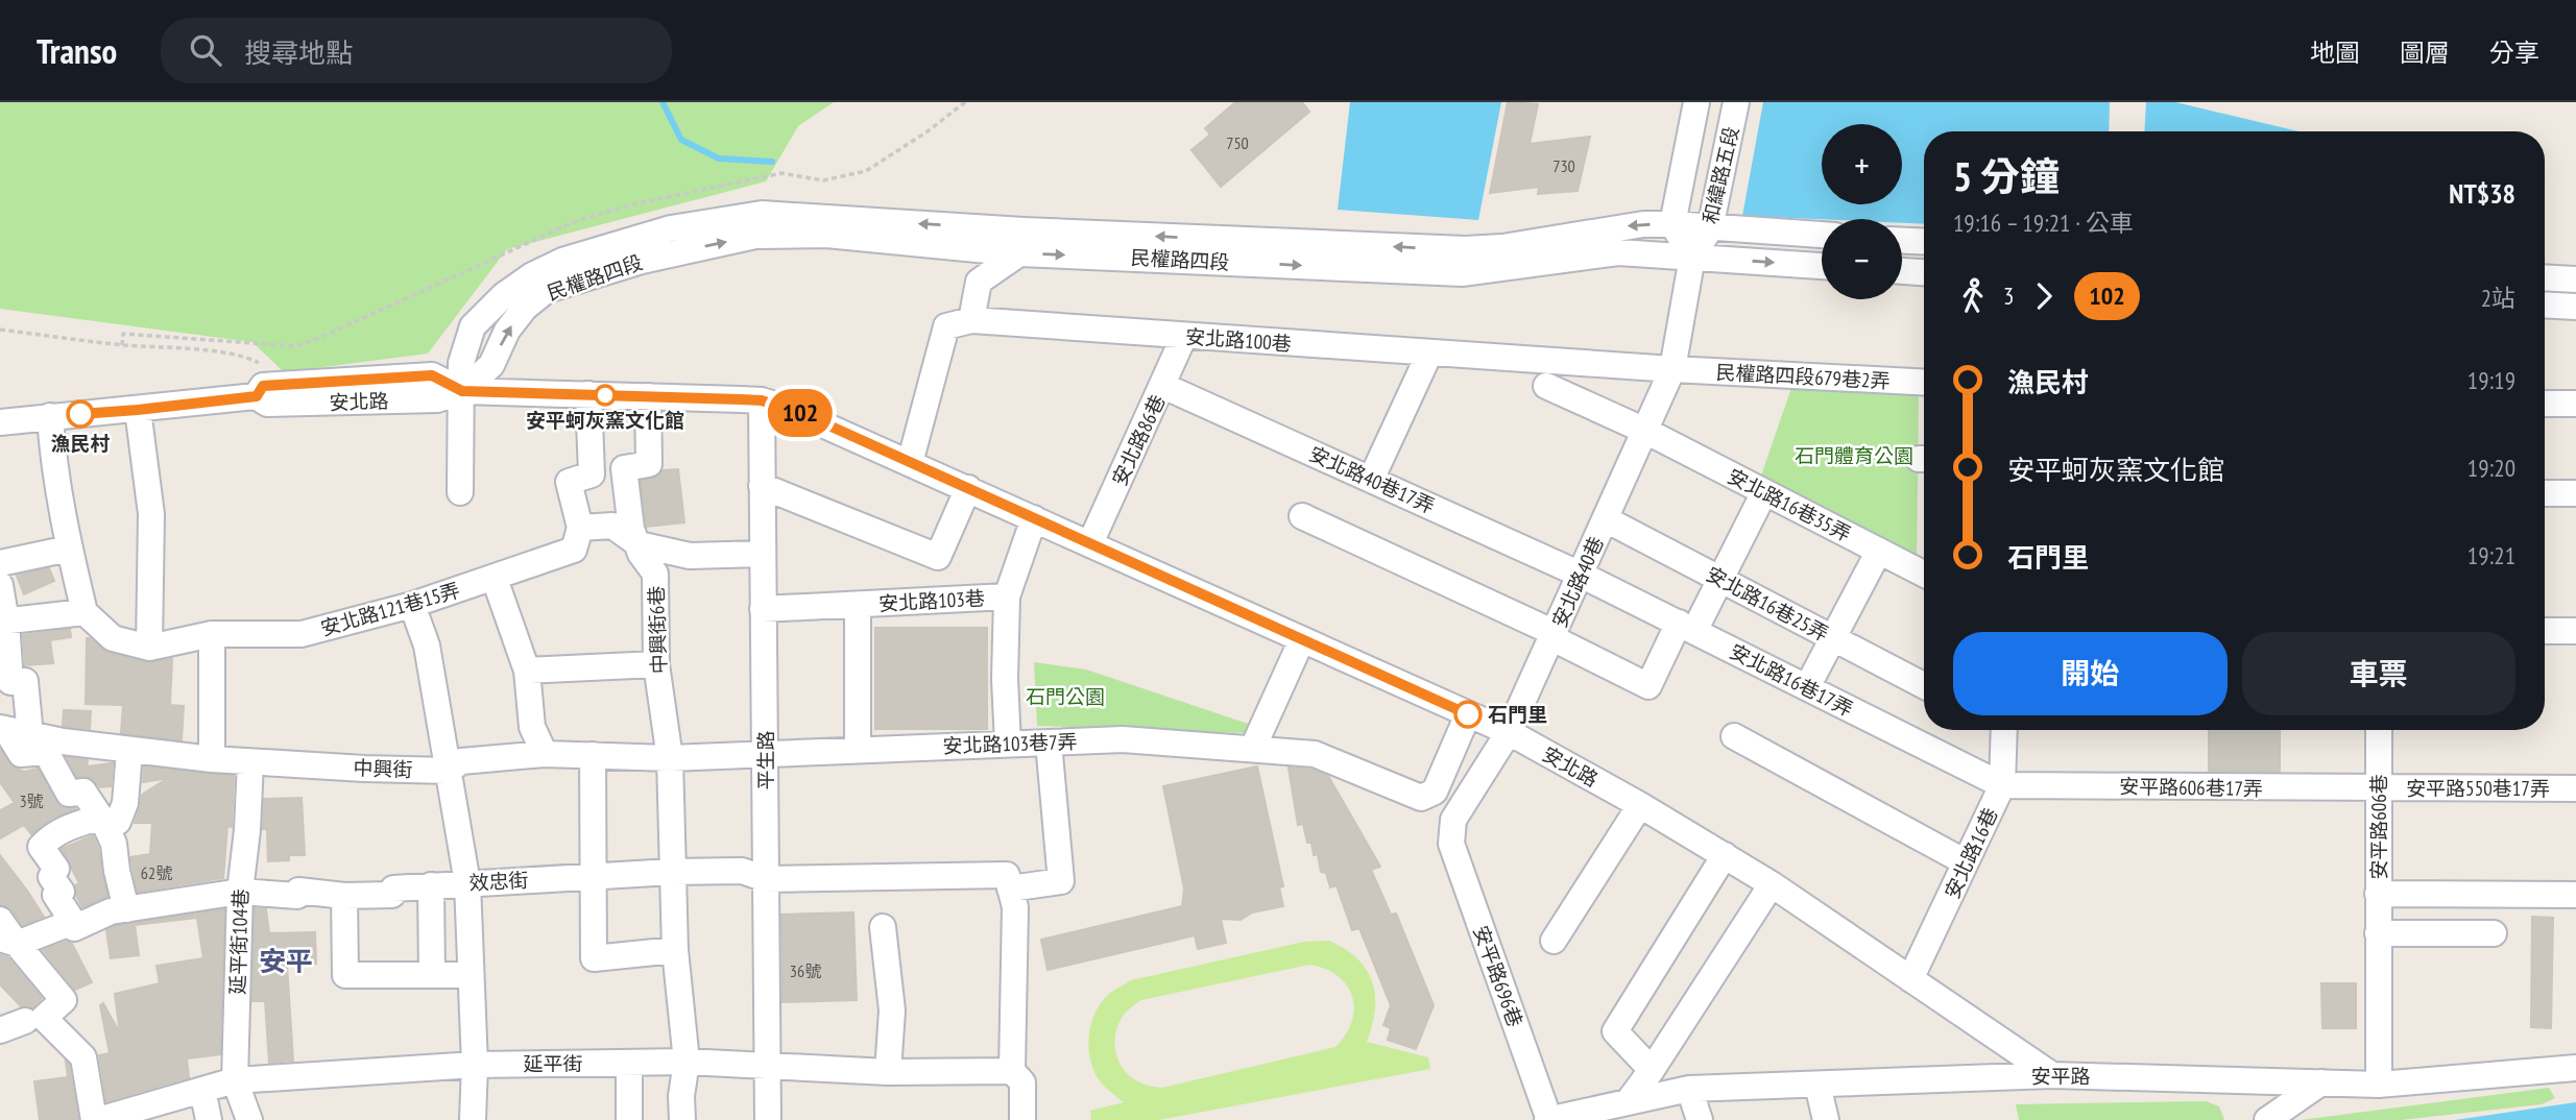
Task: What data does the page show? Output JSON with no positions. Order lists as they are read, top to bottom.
{
  "streets": {
    "street": [
      "和緯路五段",
      "民權路四段",
      "安北路100巷",
      "民權路四段679巷2弄",
      "安北路",
      "安北路86巷",
      "安北路40巷17弄",
      "安北路16巷35弄",
      "安北路40巷",
      "安北路103巷",
      "安北路16巷25弄",
      "安北路121巷15弄",
      "中興街6巷",
      "安北路16巷17弄",
      "安北路103巷7弄",
      "平生路",
      "中興街",
      "安平路606巷17弄",
      "安平路550巷17弄",
      "安平路606巷",
      "安北路16巷",
      "效忠街",
      "延平街104巷",
      "安平路696巷",
      "延平街",
      "安平路"
    ]
  },
  "crossings": [
    ["和緯路五段", "民權路四段"],
    ["和緯路五段", "安北路40巷"],
    ["民權路四段", "安北路"],
    ["民權路四段", "安北路40巷"],
    ["安北路100巷", "民權路四段679巷2弄"],
    ["安北路100巷", "安北路86巷"],
    ["安北路100巷", "安北路40巷"],
    ["民權路四段679巷2弄", "安北路40巷"],
    ["安北路", "安北路86巷"],
    ["安北路", "安北路40巷"],
    ["安北路", "安北路103巷"],
    ["安北路", "中興街6巷"],
    ["安北路", "安北路103巷7弄"],
    ["安北路", "平生路"],
    ["安北路", "安北路16巷"],
    ["安北路", "安平路"],
    ["安北路86巷", "安北路40巷17弄"],
    ["安北路40巷17弄", "安北路40巷"],
    ["安北路40巷17弄", "安北路16巷17弄"],
    ["安北路16巷35弄", "安北路40巷"],
    ["安北路40巷", "安北路16巷25弄"],
    ["安北路40巷", "安北路16巷17弄"],
    ["安北路40巷", "安平路696巷"],
    ["安北路103巷", "安北路103巷7弄"],
    ["安北路103巷", "平生路"],
    ["中興街6巷", "中興街"],
    ["中興街6巷", "效忠街"],
    ["中興街6巷", "延平街"],
    ["安北路16巷17弄", "安平路606巷17弄"],
    ["安北路16巷17弄", "安北路16巷"],
    ["安北路103巷7弄", "平生路"],
    ["安北路103巷7弄", "中興街"],
    ["平生路", "中興街"],
    ["平生路", "效忠街"],
    ["平生路", "延平街"],
    ["中興街", "延平街104巷"],
    ["安平路606巷17弄", "安平路550巷17弄"],
    ["安平路606巷17弄", "安平路606巷"],
    ["安平路606巷17弄", "安北路16巷"],
    ["安平路550巷17弄", "安平路606巷"],
    ["安平路606巷", "安平路"],
    ["效忠街", "延平街104巷"],
    ["延平街104巷", "延平街"],
    ["安平路696巷", "安平路"]
  ],
  "districts": ["安平"],
  "parks": ["石門體育公園", "石門公園"],
  "places": ["安平蚵灰窯文化館", "漁民村", "石門里"],
  "lines": ["bus line 102"],
  "house_numbers": [
    "750",
    "730",
    "3號",
    "62號",
    "36號"
  ],
  "page": {
    "header": "Transo",
    "search": "搜尋地點",
    "nav": ["地圖", "圖層", "分享"],
    "on_map": "102",
    "map_buttons": ["+", "−"],
    "heading": ["5 分鐘", "19:16 – 19:21 · 公車", "NT$38"],
    "legs": ["3", "102", "2站"],
    "list": [
      {
        "name": "漁民村",
        "value": "19:19"
      },
      {
        "name": "安平蚵灰窯文化館",
        "value": "19:20"
      },
      {
        "name": "石門里",
        "value": "19:21"
      }
    ],
    "buttons": ["開始", "車票"]
  }
}
